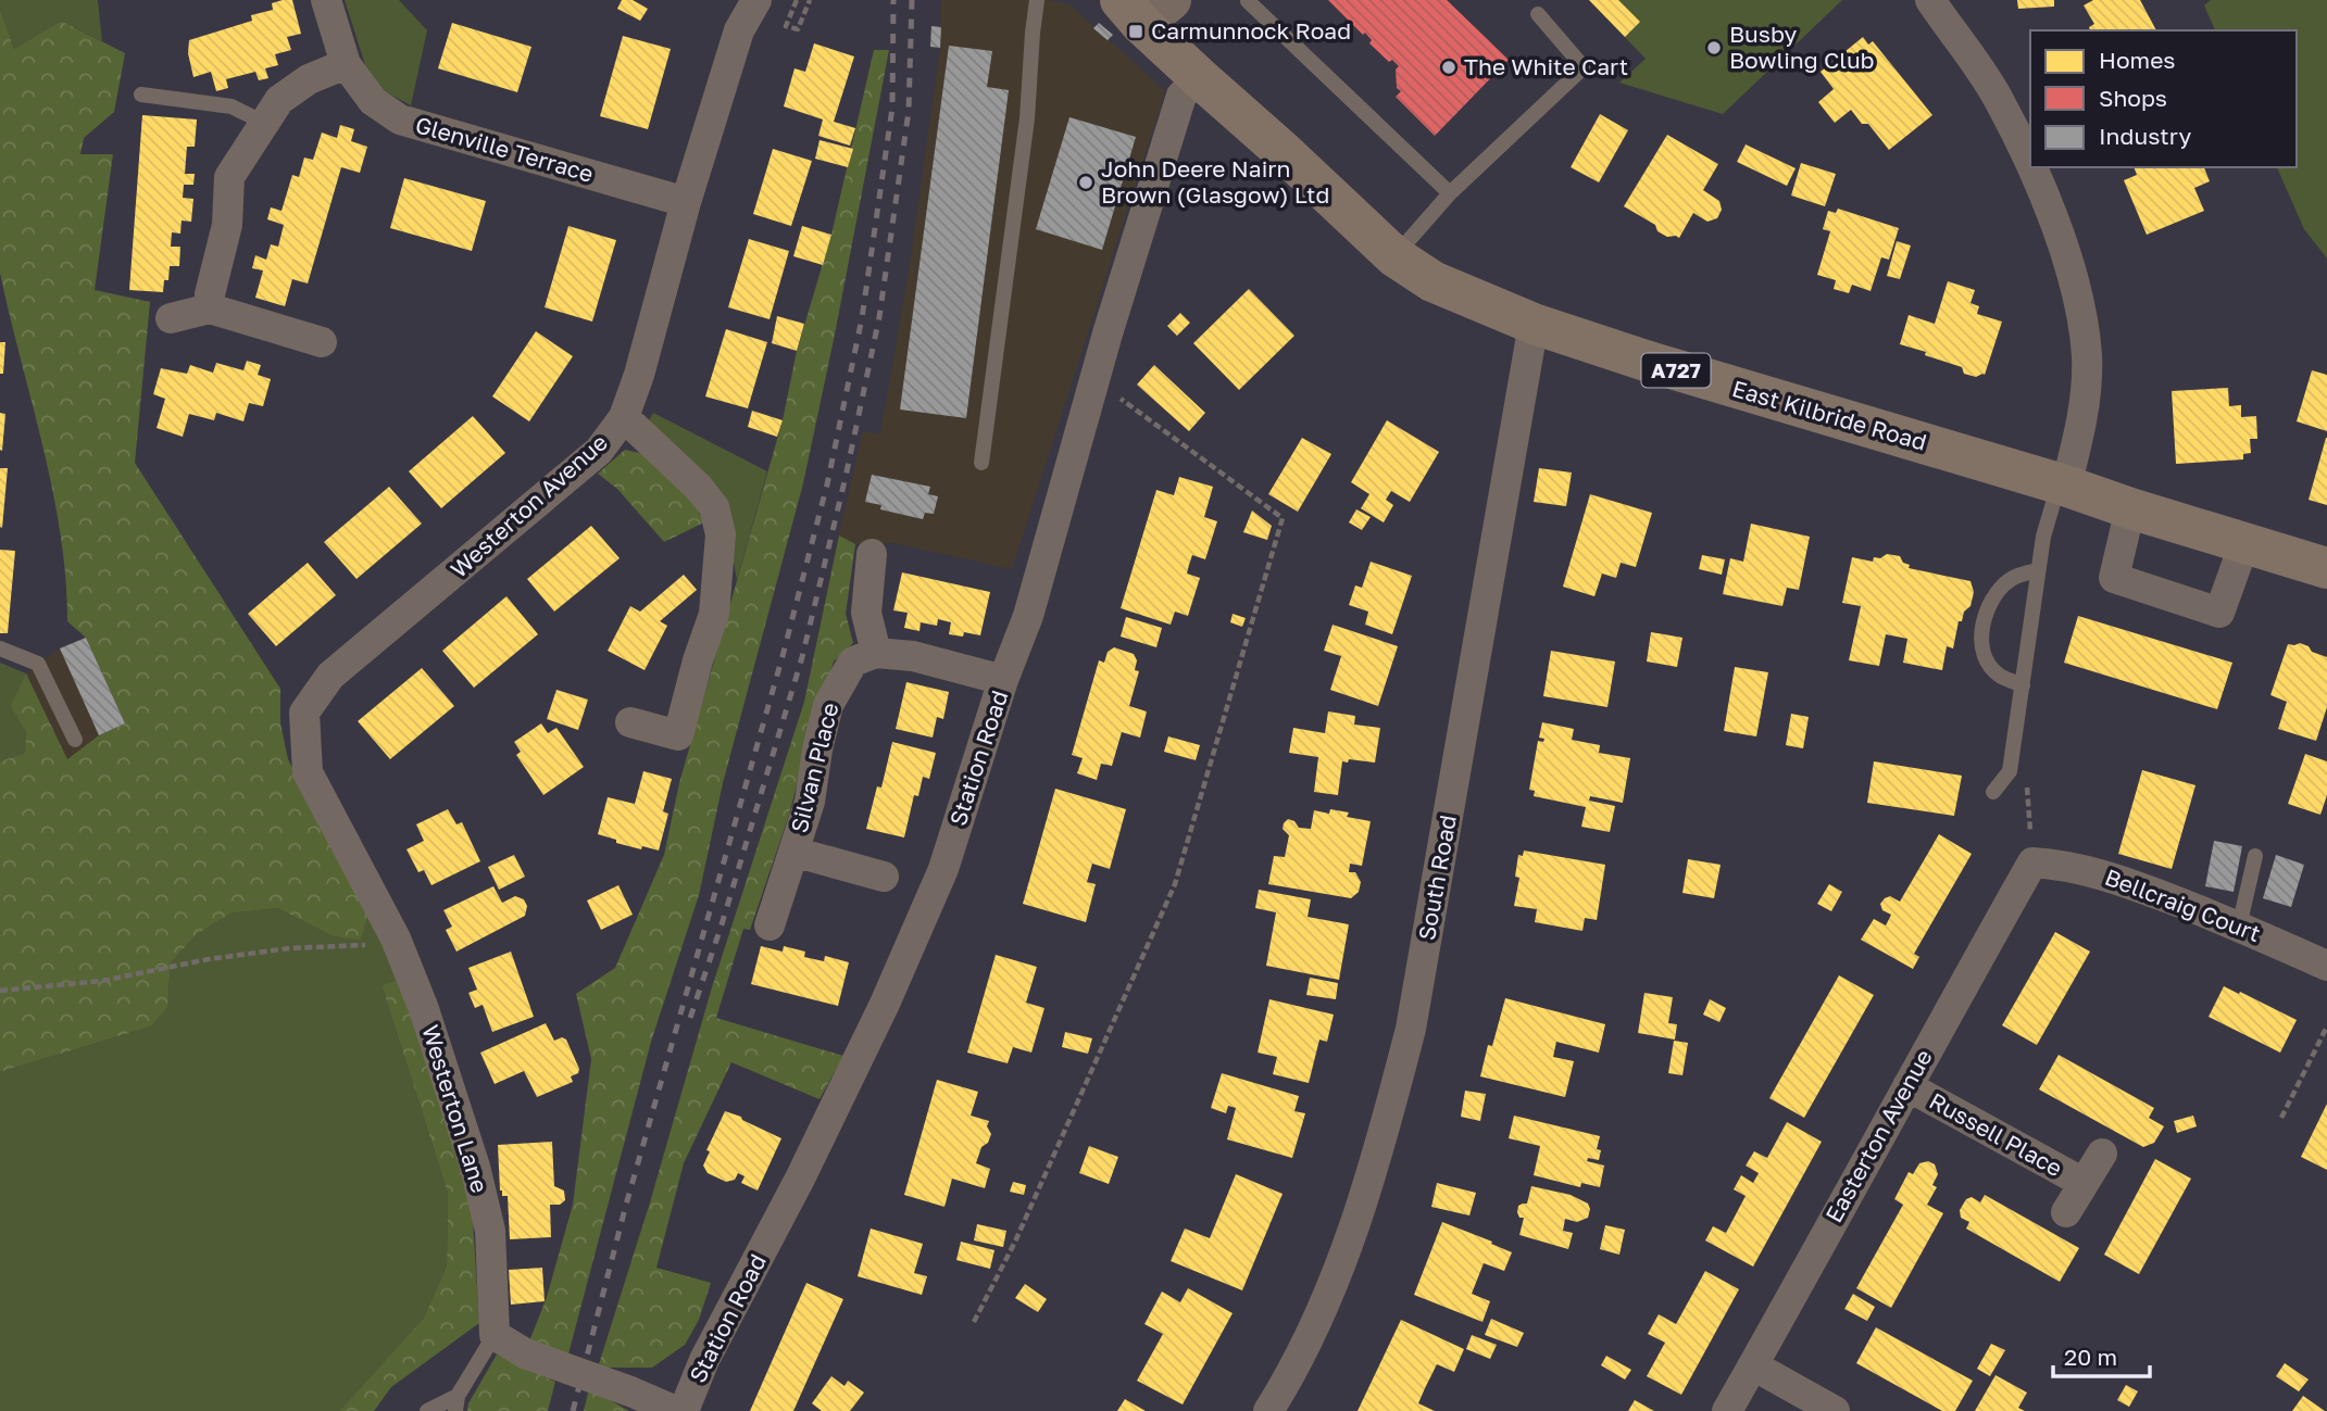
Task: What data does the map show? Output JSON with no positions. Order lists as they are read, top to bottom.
{
  "streets": {
    "main road": ["A727", "East Kilbride Road"],
    "street": [
      "Glenville Terrace",
      "Westerton Avenue",
      "Station Road",
      "Silvan Place",
      "South Road",
      "Bellcraig Court",
      "Westerton Lane",
      "Russell Place",
      "Easterton Avenue"
    ]
  },
  "crossings": [
    ["Glenville Terrace", "Westerton Avenue"],
    ["East Kilbride Road", "Station Road"],
    ["East Kilbride Road", "South Road"],
    ["Westerton Avenue", "Westerton Lane"],
    ["Bellcraig Court", "Easterton Avenue"],
    ["Russell Place", "Easterton Avenue"]
  ],
  "places": {
    "transit": ["Carmunnock Road"],
    "other": ["Busby Bowling Club", "The White Cart", "John Deere Nairn Brown (Glasgow) Ltd"]
  },
  "legend": ["Homes", "Shops", "Industry"],
  "scale_bar": "20 m"
}
